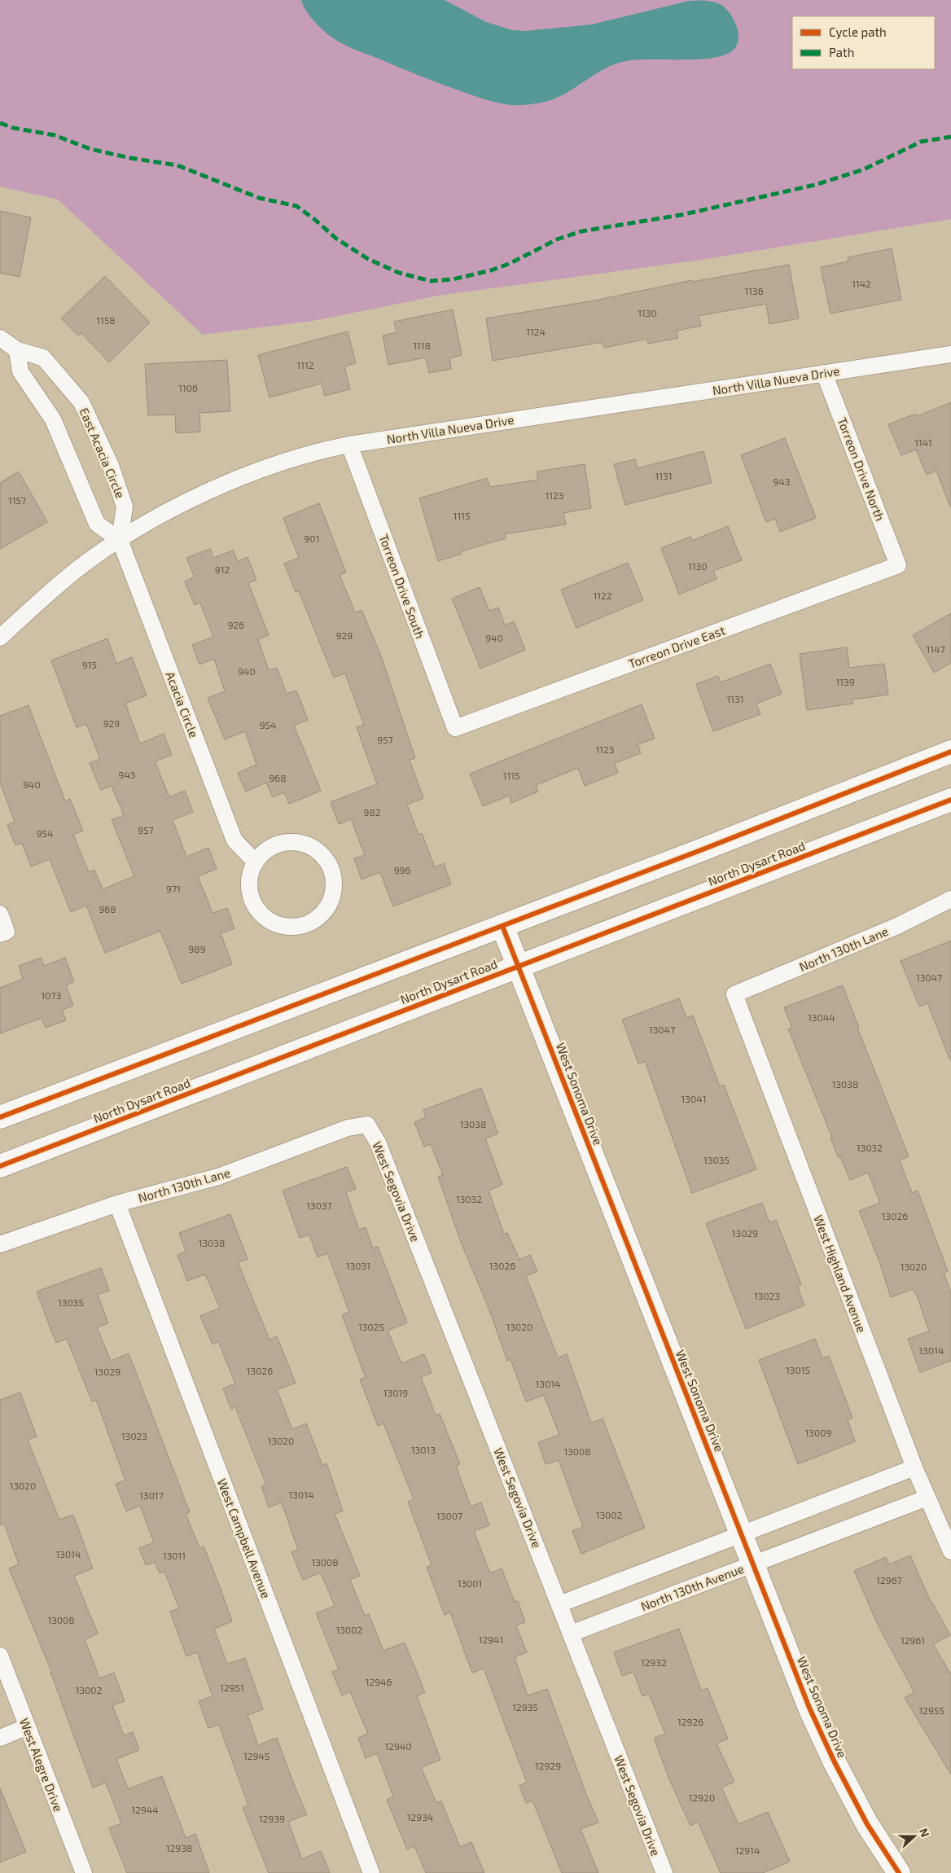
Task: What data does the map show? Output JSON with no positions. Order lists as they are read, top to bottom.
{
  "streets": {
    "main road": ["North Dysart Road", "West Sonoma Drive"],
    "street": [
      "North Villa Nueva Drive",
      "East Acacia Circle",
      "Torreon Drive North",
      "Torreon Drive South",
      "Torreon Drive East",
      "Acacia Circle",
      "North 130th Lane",
      "West Segovia Drive",
      "West Highland Avenue",
      "West Campbell Avenue",
      "North 130th Avenue",
      "West Alegre Drive"
    ]
  },
  "crossings": [
    ["North Villa Nueva Drive", "East Acacia Circle"],
    ["North Villa Nueva Drive", "Torreon Drive North"],
    ["North Villa Nueva Drive", "Torreon Drive South"],
    ["North Villa Nueva Drive", "Acacia Circle"],
    ["East Acacia Circle", "Acacia Circle"],
    ["Torreon Drive North", "Torreon Drive East"],
    ["Torreon Drive South", "Torreon Drive East"],
    ["North Dysart Road", "West Sonoma Drive"],
    ["North 130th Lane", "West Segovia Drive"],
    ["North 130th Lane", "West Highland Avenue"],
    ["North 130th Lane", "West Campbell Avenue"],
    ["West Sonoma Drive", "North 130th Avenue"],
    ["West Segovia Drive", "North 130th Avenue"],
    ["West Highland Avenue", "North 130th Avenue"]
  ],
  "house_numbers": [
    "1142",
    "1136",
    "1130",
    "1158",
    "1124",
    "1118",
    "1112",
    "1106",
    "1141",
    "1131",
    "943",
    "1123",
    "1157",
    "1115",
    "901",
    "1130",
    "912",
    "1122",
    "926",
    "929",
    "940",
    "1147",
    "915",
    "940",
    "1139",
    "1131",
    "929",
    "954",
    "957",
    "1123",
    "943",
    "1115",
    "968",
    "940",
    "982",
    "957",
    "954",
    "996",
    "971",
    "968",
    "989",
    "13047",
    "1073",
    "13044",
    "13047",
    "13038",
    "13041",
    "13038",
    "13032",
    "13035",
    "13032",
    "13037",
    "13026",
    "13029",
    "13038",
    "13031",
    "13026",
    "13020",
    "13023",
    "13035",
    "13025",
    "13020",
    "13014",
    "13015",
    "13026",
    "13029",
    "13014",
    "13019",
    "13009",
    "13023",
    "13020",
    "13013",
    "13008",
    "13020",
    "13014",
    "13017",
    "13002",
    "13007",
    "13014",
    "13011",
    "13008",
    "12967",
    "13001",
    "13008",
    "13002",
    "12941",
    "12961",
    "12932",
    "12946",
    "12951",
    "13002",
    "12935",
    "12955",
    "12926",
    "12940",
    "12945",
    "12929",
    "12920",
    "12944",
    "12934",
    "12939",
    "12938",
    "12914"
  ],
  "legend": ["Cycle path", "Path"],
  "north": "right"
}
